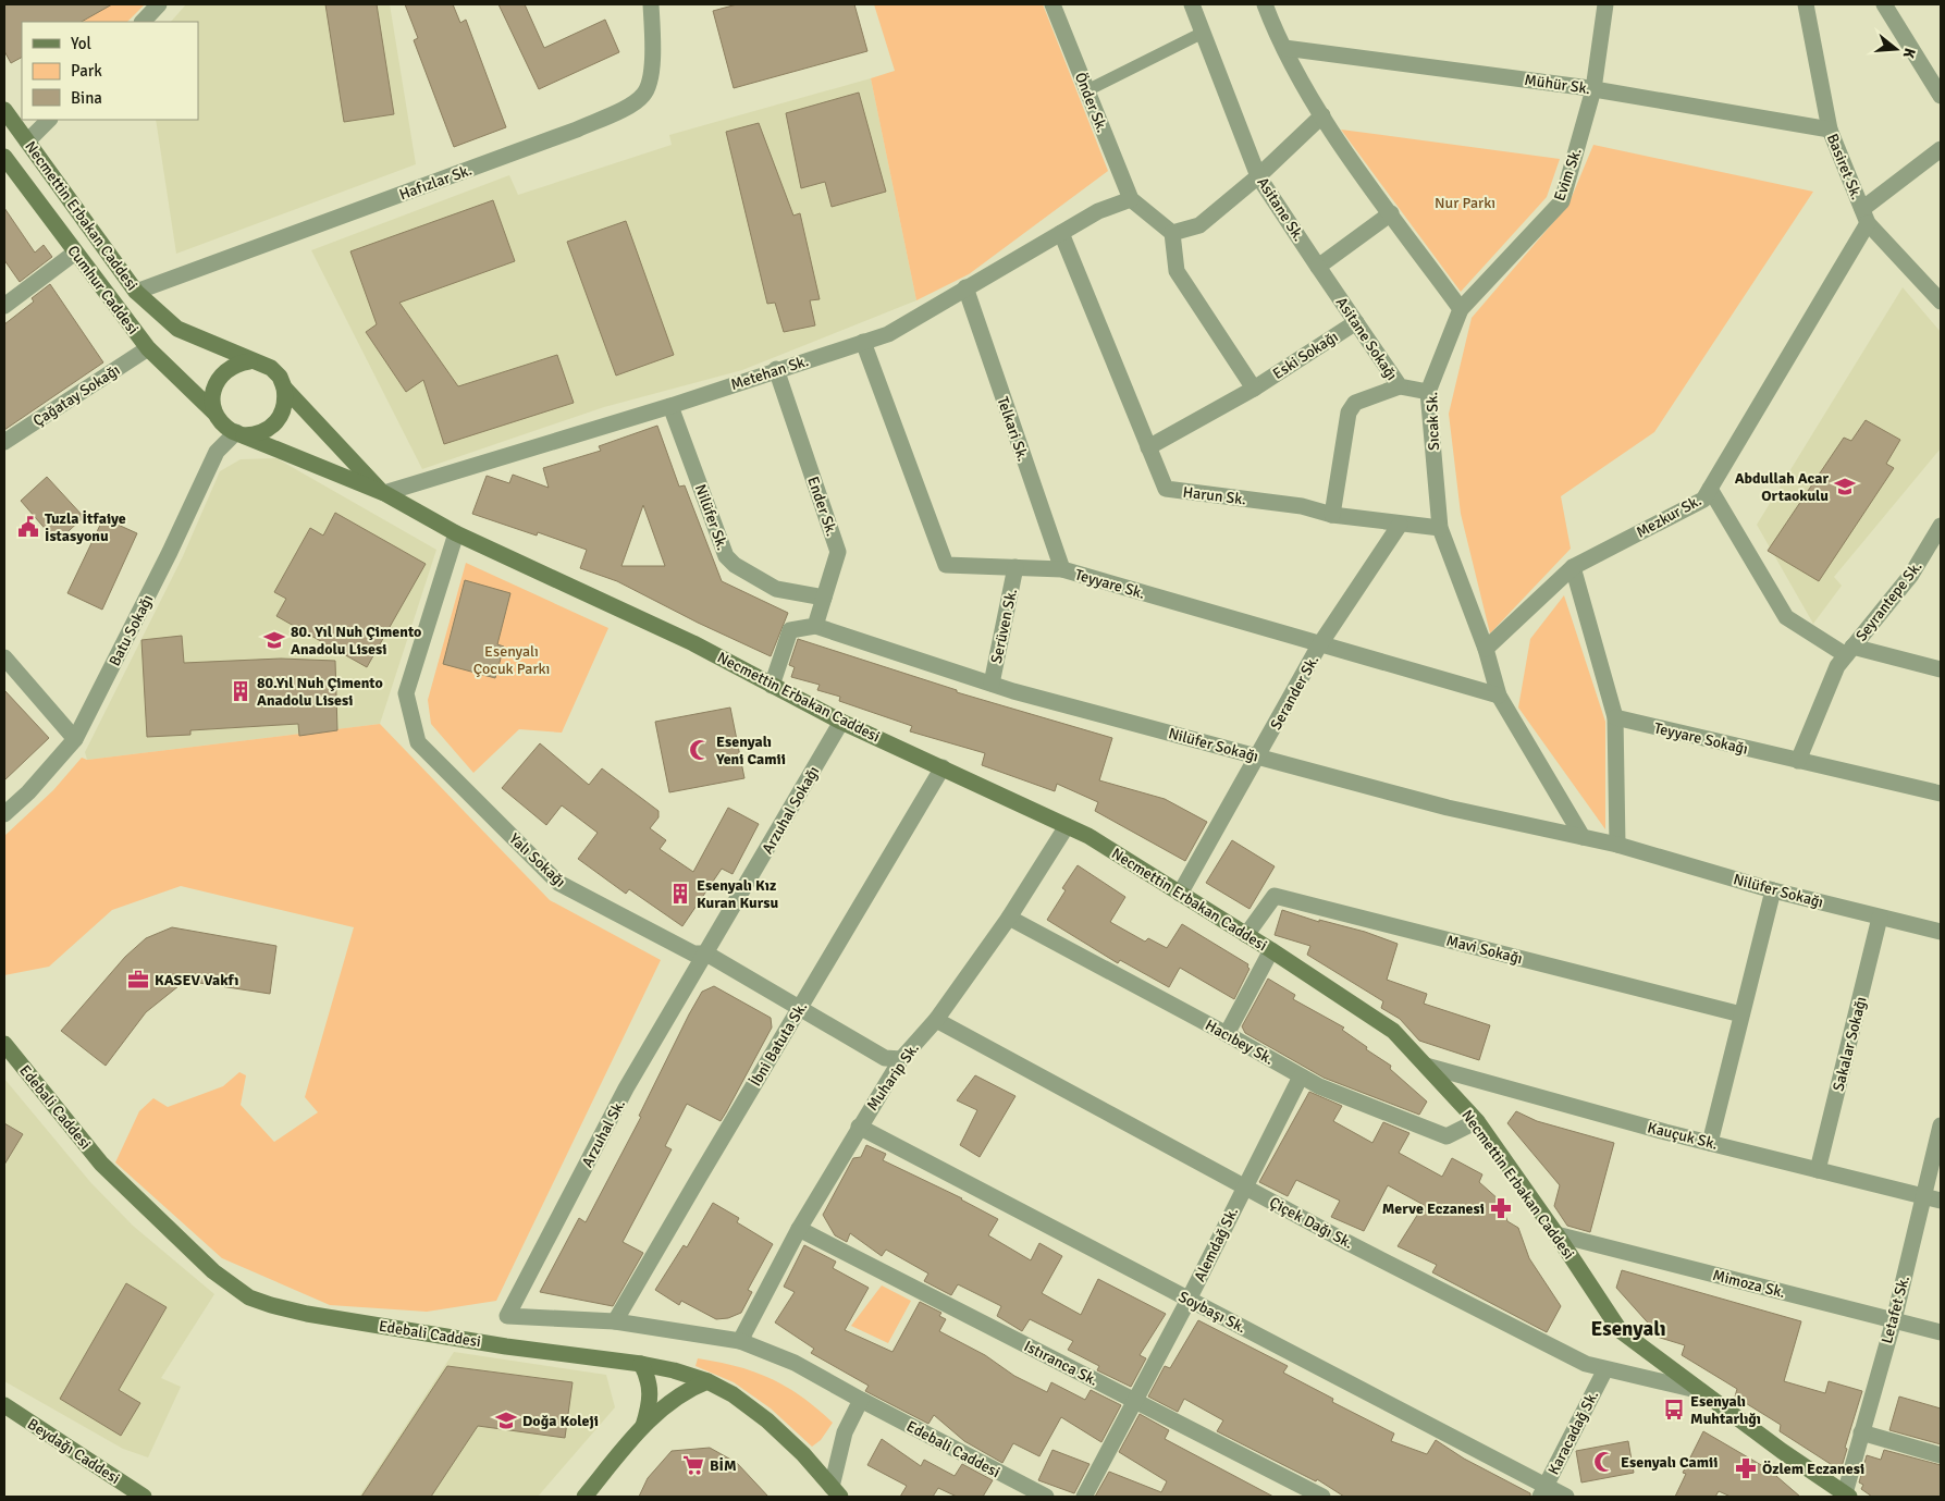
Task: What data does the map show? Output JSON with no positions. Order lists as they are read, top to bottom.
{
  "streets": {
    "main road": [
      "Necmettin Erbakan Caddesi",
      "Cumhur Caddesi",
      "Edebali Caddesi",
      "Beydağı Caddesi"
    ],
    "street": [
      "Mühür Sk.",
      "Önder Sk.",
      "Basiret Sk.",
      "Evim Sk.",
      "Hafızlar Sk.",
      "Asitane Sk.",
      "Asitane Sokağı",
      "Eski Sokağı",
      "Metehan Sk.",
      "Çağatay Sokağı",
      "Sıcak Sk.",
      "Telkari Sk.",
      "Harun Sk.",
      "Ender Sk.",
      "Mezkur Sk.",
      "Nilüfer Sk.",
      "Teyyare Sk.",
      "Seyrantepe Sk.",
      "Serüven Sk.",
      "Batu Sokağı",
      "Serander Sk.",
      "Teyyare Sokağı",
      "Nilüfer Sokağı",
      "Arzuhal Sokağı",
      "Yalı Sokağı",
      "Mavi Sokağı",
      "Hacıbey Sk.",
      "İbni Batuta Sk.",
      "Sakalar Sokağı",
      "Muharip Sk.",
      "Arzuhal Sk.",
      "Kauçuk Sk.",
      "Çiçek Dağı Sk.",
      "Alemdağ Sk.",
      "Mimoza Sk.",
      "Letafet Sk.",
      "Soybaşı Sk.",
      "Istıranca Sk.",
      "Karacadağ Sk."
    ]
  },
  "crossings": [
    ["Mühür Sk.", "Basiret Sk."],
    ["Mühür Sk.", "Evim Sk."],
    ["Önder Sk.", "Metehan Sk."],
    ["Basiret Sk.", "Mezkur Sk."],
    ["Evim Sk.", "Sıcak Sk."],
    ["Hafızlar Sk.", "Necmettin Erbakan Caddesi"],
    ["Asitane Sk.", "Asitane Sokağı"],
    ["Necmettin Erbakan Caddesi", "Cumhur Caddesi"],
    ["Necmettin Erbakan Caddesi", "Metehan Sk."],
    ["Necmettin Erbakan Caddesi", "Batu Sokağı"],
    ["Necmettin Erbakan Caddesi", "Serander Sk."],
    ["Necmettin Erbakan Caddesi", "Arzuhal Sokağı"],
    ["Necmettin Erbakan Caddesi", "Yalı Sokağı"],
    ["Necmettin Erbakan Caddesi", "Mavi Sokağı"],
    ["Necmettin Erbakan Caddesi", "Hacıbey Sk."],
    ["Necmettin Erbakan Caddesi", "İbni Batuta Sk."],
    ["Necmettin Erbakan Caddesi", "Muharip Sk."],
    ["Necmettin Erbakan Caddesi", "Kauçuk Sk."],
    ["Necmettin Erbakan Caddesi", "Çiçek Dağı Sk."],
    ["Necmettin Erbakan Caddesi", "Mimoza Sk."],
    ["Necmettin Erbakan Caddesi", "Letafet Sk."],
    ["Cumhur Caddesi", "Çağatay Sokağı"],
    ["Cumhur Caddesi", "Batu Sokağı"],
    ["Asitane Sokağı", "Eski Sokağı"],
    ["Asitane Sokağı", "Sıcak Sk."],
    ["Eski Sokağı", "Harun Sk."],
    ["Metehan Sk.", "Telkari Sk."],
    ["Metehan Sk.", "Harun Sk."],
    ["Metehan Sk.", "Ender Sk."],
    ["Metehan Sk.", "Nilüfer Sk."],
    ["Metehan Sk.", "Teyyare Sk."],
    ["Sıcak Sk.", "Harun Sk."],
    ["Sıcak Sk.", "Mezkur Sk."],
    ["Sıcak Sk.", "Teyyare Sk."],
    ["Sıcak Sk.", "Nilüfer Sokağı"],
    ["Telkari Sk.", "Teyyare Sk."],
    ["Harun Sk.", "Serander Sk."],
    ["Ender Sk.", "Nilüfer Sk."],
    ["Ender Sk.", "Nilüfer Sokağı"],
    ["Teyyare Sk.", "Serüven Sk."],
    ["Teyyare Sk.", "Serander Sk."],
    ["Seyrantepe Sk.", "Teyyare Sokağı"],
    ["Serüven Sk.", "Nilüfer Sokağı"],
    ["Serander Sk.", "Nilüfer Sokağı"],
    ["Nilüfer Sokağı", "Sakalar Sokağı"],
    ["Arzuhal Sokağı", "Yalı Sokağı"],
    ["Arzuhal Sokağı", "Arzuhal Sk."],
    ["Yalı Sokağı", "İbni Batuta Sk."],
    ["Yalı Sokağı", "Muharip Sk."],
    ["Yalı Sokağı", "Arzuhal Sk."],
    ["Hacıbey Sk.", "Muharip Sk."],
    ["Hacıbey Sk.", "Alemdağ Sk."],
    ["İbni Batuta Sk.", "Edebali Caddesi"],
    ["Sakalar Sokağı", "Kauçuk Sk."],
    ["Muharip Sk.", "Edebali Caddesi"],
    ["Muharip Sk.", "Çiçek Dağı Sk."],
    ["Muharip Sk.", "Soybaşı Sk."],
    ["Muharip Sk.", "Istıranca Sk."],
    ["Edebali Caddesi", "Arzuhal Sk."],
    ["Kauçuk Sk.", "Letafet Sk."],
    ["Çiçek Dağı Sk.", "Alemdağ Sk."],
    ["Çiçek Dağı Sk.", "Karacadağ Sk."],
    ["Alemdağ Sk.", "Soybaşı Sk."],
    ["Alemdağ Sk.", "Istıranca Sk."],
    ["Mimoza Sk.", "Letafet Sk."],
    ["Soybaşı Sk.", "Karacadağ Sk."]
  ],
  "districts": ["Esenyalı"],
  "parks": ["Nur Parkı", "Esenyalı Çocuk Parkı"],
  "places": {
    "school or university": ["Abdullah Acar Ortaokulu", "80. Yıl Nuh Çimento Anadolu Lisesi", "Doğa Koleji"],
    "public building": ["Tuzla İtfaiye İstasyonu"],
    "building": ["80.Yıl Nuh Çimento Anadolu Lisesi", "Esenyalı Kız Kuran Kursu"],
    "mosque": ["Esenyalı Yeni Camii", "Esenyalı Camii"],
    "office": ["KASEV Vakfı"],
    "pharmacy": ["Merve Eczanesi", "Özlem Eczanesi"],
    "bus stop": ["Esenyalı Muhtarlığı"],
    "supermarket": ["BİM"]
  },
  "legend": ["Yol", "Park", "Bina"],
  "north": "right"
}
